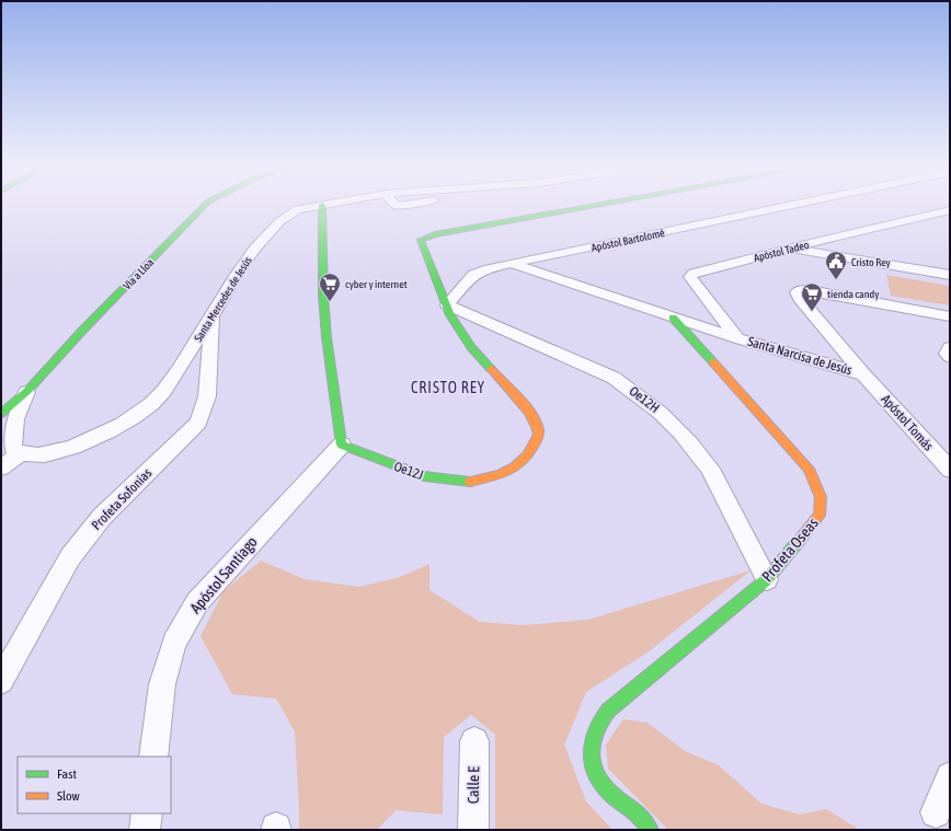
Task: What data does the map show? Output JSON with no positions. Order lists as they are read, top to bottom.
{
  "streets": {
    "street": [
      "Apóstol Bartolomé",
      "Apóstol Tadeo",
      "Via a Lloa",
      "Santa Mercedes de Jesús",
      "Santa Narcisa de Jesús",
      "Oe12H",
      "Apóstol Tomás",
      "Oe12J",
      "Profeta Sofonías",
      "Profeta Oseas",
      "Apóstol Santiago",
      "Calle E"
    ]
  },
  "crossings": [
    ["Apóstol Bartolomé", "Santa Narcisa de Jesús"],
    ["Apóstol Bartolomé", "Oe12H"],
    ["Apóstol Bartolomé", "Oe12J"],
    ["Apóstol Tadeo", "Santa Narcisa de Jesús"],
    ["Santa Mercedes de Jesús", "Profeta Sofonías"],
    ["Santa Narcisa de Jesús", "Apóstol Tomás"],
    ["Santa Narcisa de Jesús", "Profeta Oseas"],
    ["Oe12H", "Oe12J"],
    ["Oe12H", "Profeta Oseas"],
    ["Oe12J", "Apóstol Santiago"]
  ],
  "districts": ["CRISTO REY"],
  "places": {
    "public building": ["Cristo Rey"],
    "supermarket": ["cyber y internet", "tienda candy"]
  },
  "legend": ["Fast", "Slow"]
}
